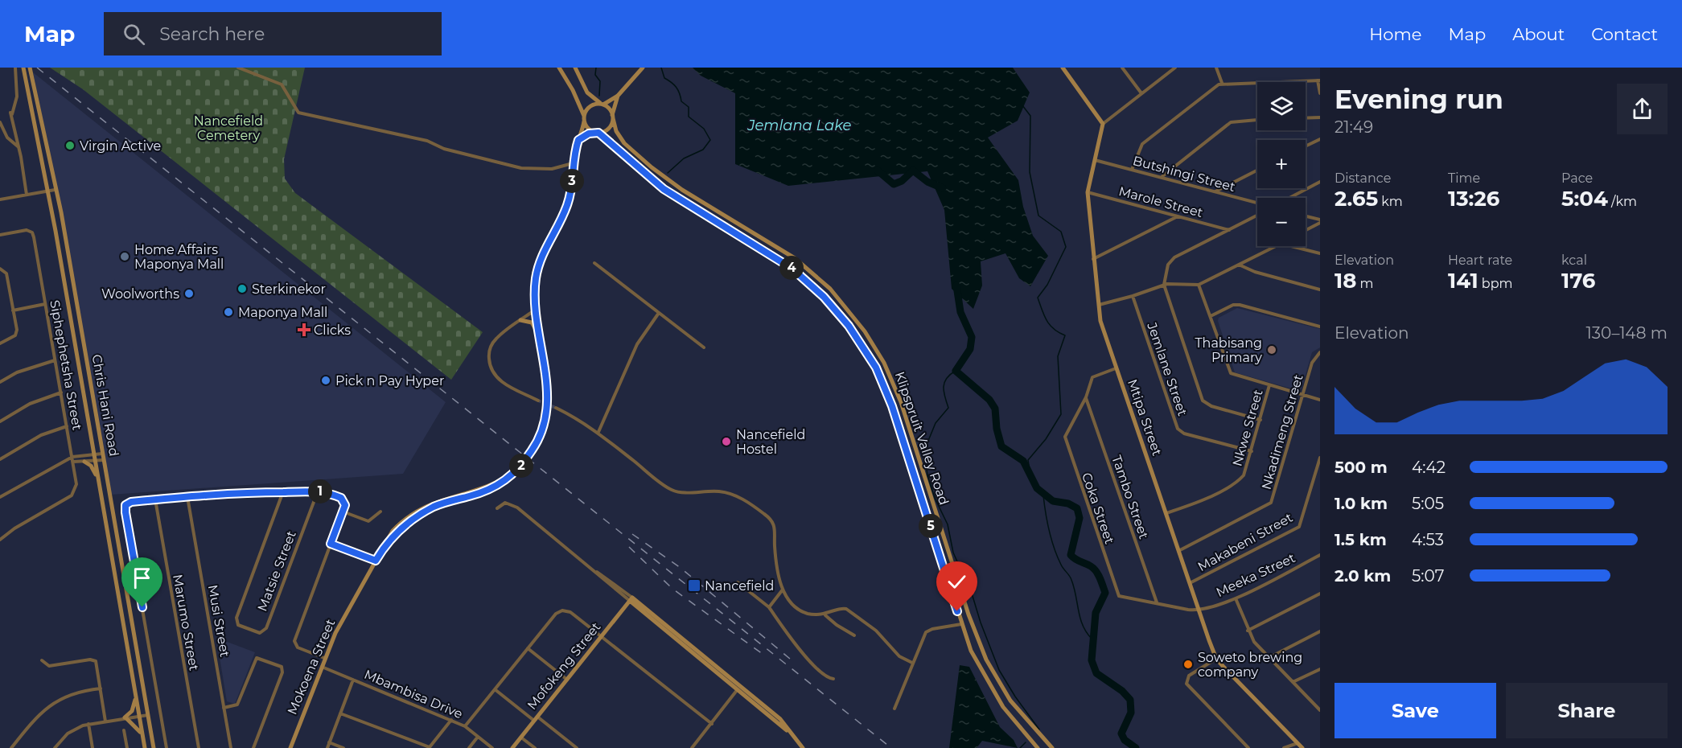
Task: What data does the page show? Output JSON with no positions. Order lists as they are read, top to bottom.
{
  "streets": {
    "main road": [
      "Chris Hani Road",
      "Mtipa Street",
      "Klipspruit Valley Road",
      "Mofokeng Street",
      "Mokoena Street"
    ],
    "street": [
      "Butshingi Street",
      "Marole Street",
      "Siphephetsha Street",
      "Jemlane Street",
      "Nkwe Street",
      "Nkadimeng Street",
      "Tambo Street",
      "Coka Street",
      "Makabeni Street",
      "Matsie Street",
      "Meeka Street",
      "Musi Street",
      "Marumo Street",
      "Mbambisa Drive"
    ]
  },
  "crossings": [
    ["Butshingi Street", "Mtipa Street"],
    ["Marole Street", "Mtipa Street"],
    ["Jemlane Street", "Nkwe Street"],
    ["Mtipa Street", "Nkwe Street"],
    ["Mtipa Street", "Nkadimeng Street"],
    ["Mtipa Street", "Coka Street"],
    ["Mtipa Street", "Makabeni Street"],
    ["Mtipa Street", "Meeka Street"],
    ["Klipspruit Valley Road", "Mokoena Street"],
    ["Tambo Street", "Coka Street"],
    ["Coka Street", "Meeka Street"],
    ["Mokoena Street", "Mbambisa Drive"]
  ],
  "water": ["Jemlana Lake"],
  "parks": ["Nancefield Cemetery"],
  "places": {
    "other": [
      "Virgin Active",
      "Home Affairs Maponya Mall",
      "Sterkinekor",
      "Woolworths",
      "Maponya Mall",
      "Thabisang Primary",
      "Pick n Pay Hyper",
      "Nancefield Hostel",
      "Soweto brewing company"
    ],
    "health": ["Clicks"],
    "transit": ["Nancefield"]
  },
  "page": {
    "header": "Map",
    "search": "Search here",
    "nav": [
      "Home",
      "Map",
      "About",
      "Contact"
    ],
    "heading": ["Evening run", "21:49"],
    "map_buttons": ["+", "−"],
    "stats": [
      ["Distance", "2.65 km"],
      ["Time", "13:26"],
      ["Pace", "5:04 /km"],
      ["Elevation", "18 m"],
      ["Heart rate", "141 bpm"],
      ["kcal", "176"]
    ],
    "pins": [
      "3",
      "4",
      "2",
      "1",
      "5"
    ],
    "chart": ["Elevation", "130–148 m"],
    "list": [
      {
        "name": "500 m",
        "note": "4:42"
      },
      {
        "name": "1.0 km",
        "note": "5:05"
      },
      {
        "name": "1.5 km",
        "note": "4:53"
      },
      {
        "name": "2.0 km",
        "note": "5:07"
      }
    ],
    "buttons": ["Save", "Share"]
  }
}
